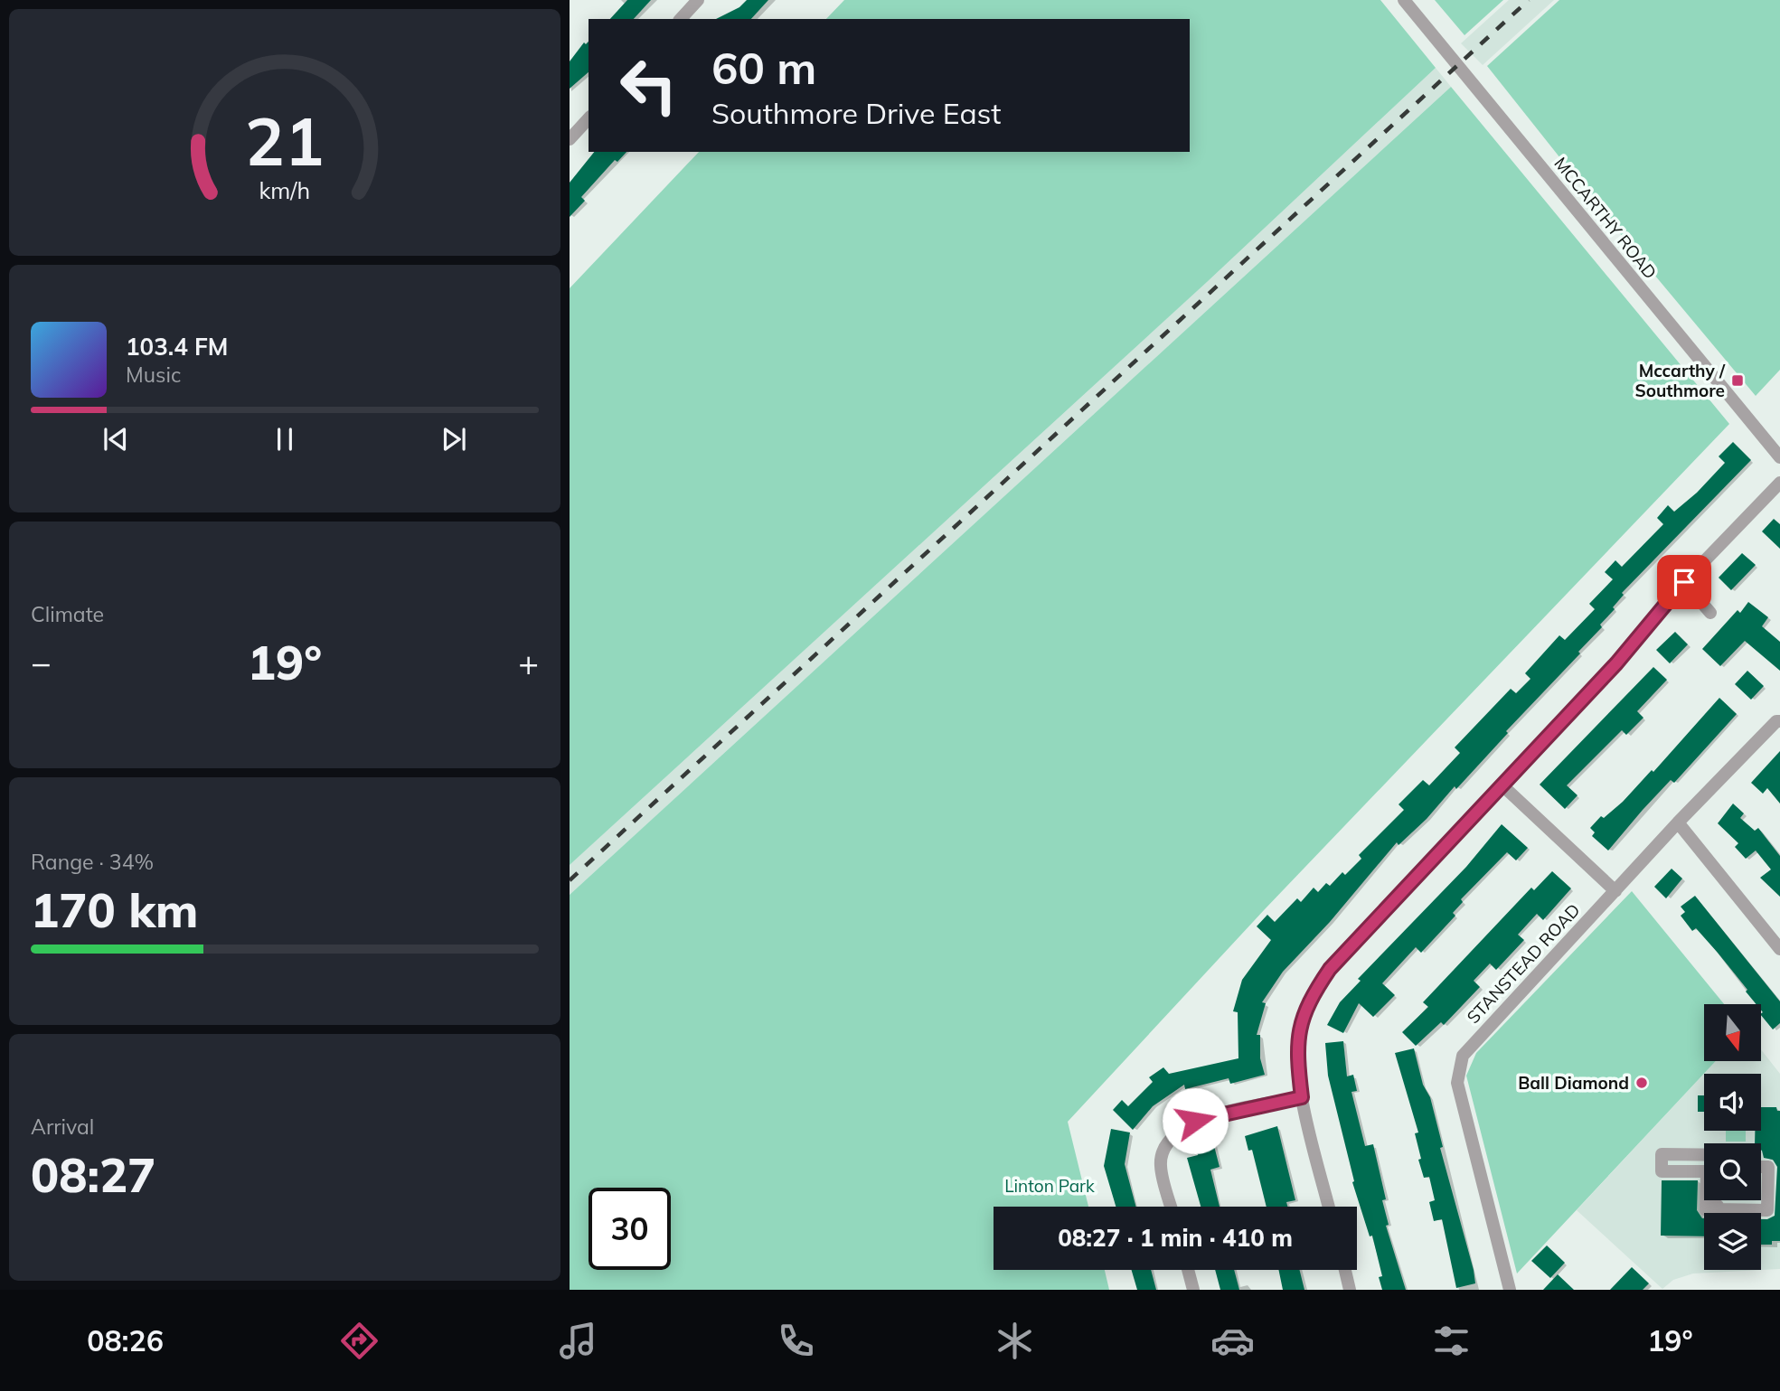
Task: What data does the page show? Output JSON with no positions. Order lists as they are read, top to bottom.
{
  "streets": {
    "street": ["MCCARTHY ROAD", "STANSTEAD ROAD"]
  },
  "parks": ["Linton Park"],
  "places": {
    "transit": ["Mccarthy / Southmore"],
    "other": ["Ball Diamond"]
  },
  "north": "bottom",
  "page": {
    "turn": ["60 m", "Southmore Drive East"],
    "song": ["103.4 FM", "Music"],
    "tile": [
      "Climate",
      ["Range · 34%", "170 km"],
      ["Arrival", "08:27"]
    ],
    "heat": ["−", "19°", "+"],
    "limit": "30",
    "trip": "08:27 · 1 min · 410 m",
    "tabs": ["08:26", "19°"],
    "gauge": ["21", "km/h"]
  }
}
